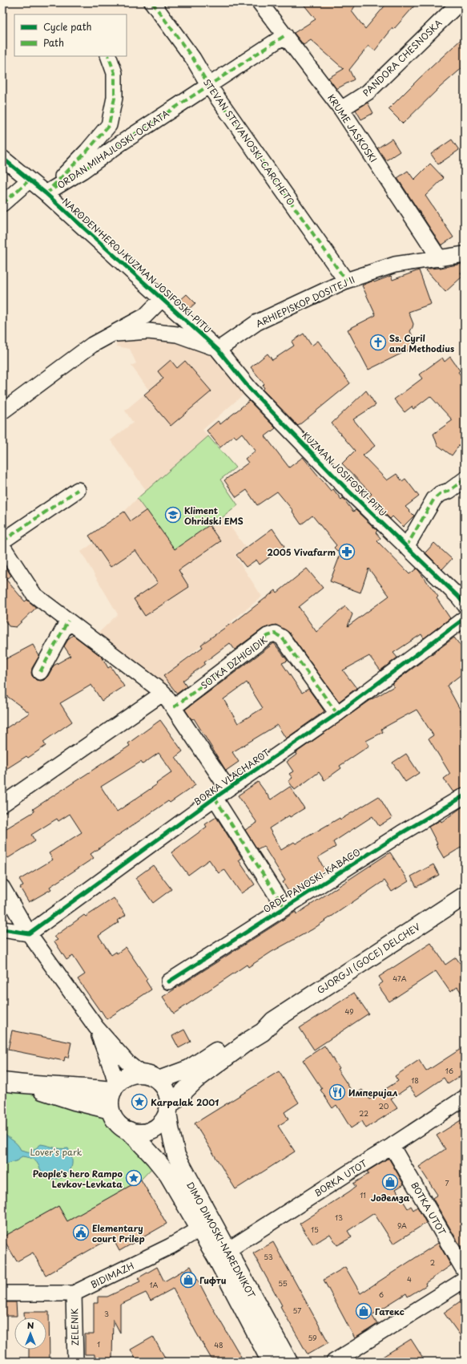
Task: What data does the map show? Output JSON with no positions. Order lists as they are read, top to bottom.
{
  "streets": {
    "main road": ["GJORGJI (GOCE) DELCHEV", "DIMO DIMOSKI-NAREDNIKOT"],
    "street": [
      "PANDORA CHESNOSKA",
      "KRUME JASKOSKI",
      "STEVAN STEVANOSKI-CARCHETO",
      "ORDAN MIHAJLOSKI-OCKATA",
      "NARODEN HEROJ KUZMAN JOSIFOSKI-PITU",
      "ARHIEPISKOP DOSITEJ II",
      "KUZMAN JOSIFOSKI-PITU",
      "SOTKA DZHIGIDIK",
      "BORKA VLACHAROT",
      "ORDE PANOSKI-KABACO",
      "BORKA UTOT",
      "BOTKA UTOT",
      "BIDIMAZH",
      "ZELENIK"
    ]
  },
  "crossings": [
    ["PANDORA CHESNOSKA", "KRUME JASKOSKI"],
    ["KRUME JASKOSKI", "ORDAN MIHAJLOSKI-OCKATA"],
    ["KRUME JASKOSKI", "ARHIEPISKOP DOSITEJ II"],
    ["STEVAN STEVANOSKI-CARCHETO", "ORDAN MIHAJLOSKI-OCKATA"],
    ["STEVAN STEVANOSKI-CARCHETO", "ARHIEPISKOP DOSITEJ II"],
    ["ORDAN MIHAJLOSKI-OCKATA", "NARODEN HEROJ KUZMAN JOSIFOSKI-PITU"],
    ["NARODEN HEROJ KUZMAN JOSIFOSKI-PITU", "ARHIEPISKOP DOSITEJ II"],
    ["NARODEN HEROJ KUZMAN JOSIFOSKI-PITU", "KUZMAN JOSIFOSKI-PITU"],
    ["ARHIEPISKOP DOSITEJ II", "KUZMAN JOSIFOSKI-PITU"],
    ["SOTKA DZHIGIDIK", "BORKA VLACHAROT"],
    ["BORKA VLACHAROT", "ORDE PANOSKI-KABACO"],
    ["GJORGJI (GOCE) DELCHEV", "DIMO DIMOSKI-NAREDNIKOT"],
    ["BORKA UTOT", "BOTKA UTOT"],
    ["BORKA UTOT", "DIMO DIMOSKI-NAREDNIKOT"],
    ["DIMO DIMOSKI-NAREDNIKOT", "BIDIMAZH"],
    ["BIDIMAZH", "ZELENIK"]
  ],
  "parks": ["Lover's park"],
  "places": {
    "church": ["Ss. Cyril and Methodius"],
    "school or university": ["Kliment Ohridski EMS"],
    "pharmacy": ["2005 Vivafarm"],
    "restaurant": ["Империјал"],
    "place": ["Karpalak 2001", "People's hero Rampo Levkov-Levkata"],
    "shop": ["Јодемза", "Гифти", "Гатекс"],
    "public building": ["Elementary court Prilep"]
  },
  "house_numbers": [
    "47А",
    "49",
    "16",
    "18",
    "20",
    "22",
    "7",
    "11",
    "13",
    "9А",
    "15",
    "53",
    "2",
    "4",
    "55",
    "1А",
    "6",
    "57",
    "3",
    "59",
    "1",
    "48"
  ],
  "legend": ["Cycle path", "Path"],
  "north": "top"
}
